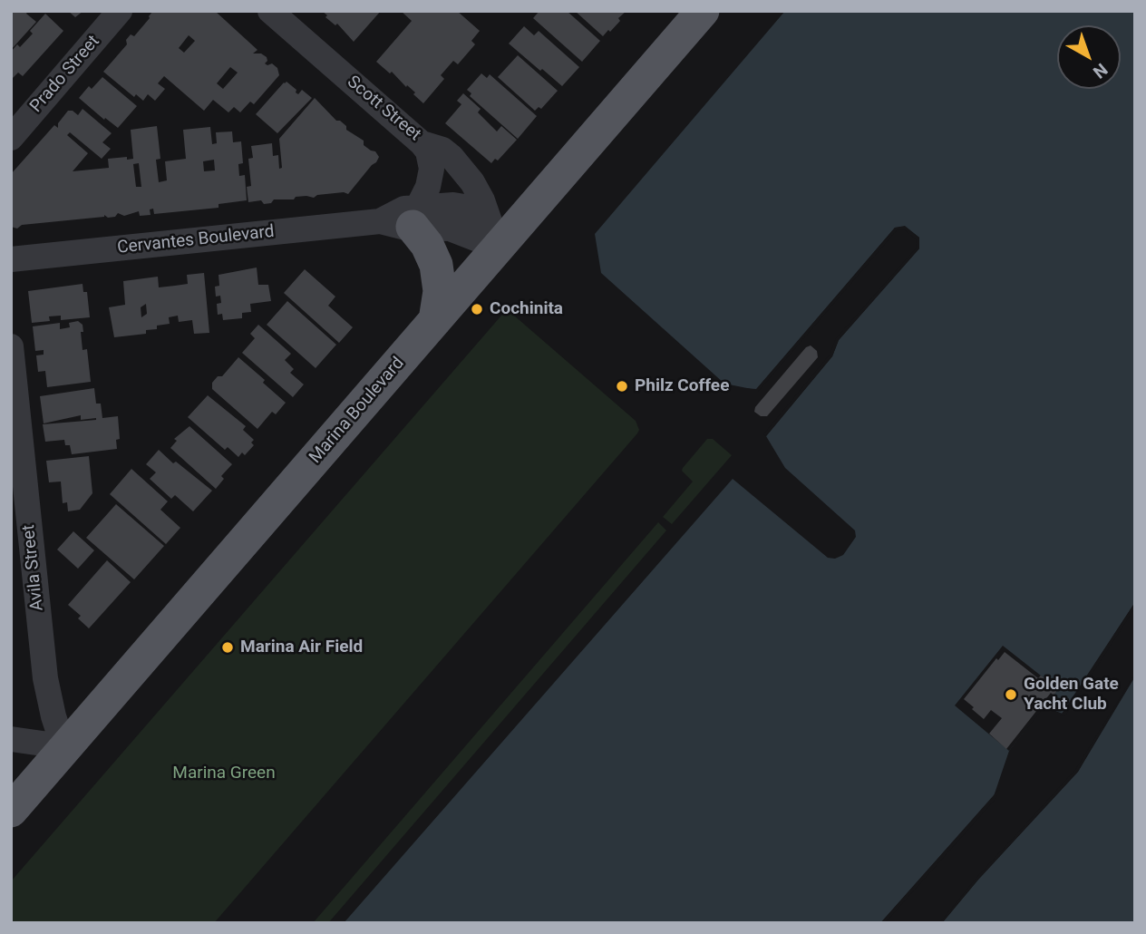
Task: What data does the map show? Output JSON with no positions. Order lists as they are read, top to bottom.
{
  "streets": {
    "main road": ["Marina Boulevard"],
    "street": [
      "Prado Street",
      "Scott Street",
      "Cervantes Boulevard",
      "Avila Street"
    ]
  },
  "crossings": [
    ["Scott Street", "Cervantes Boulevard"],
    ["Scott Street", "Marina Boulevard"],
    ["Cervantes Boulevard", "Marina Boulevard"],
    ["Marina Boulevard", "Avila Street"]
  ],
  "parks": ["Marina Green"],
  "places": [
    "Cochinita",
    "Philz Coffee",
    "Marina Air Field",
    "Golden Gate Yacht Club"
  ],
  "north": "bottom right"
}
